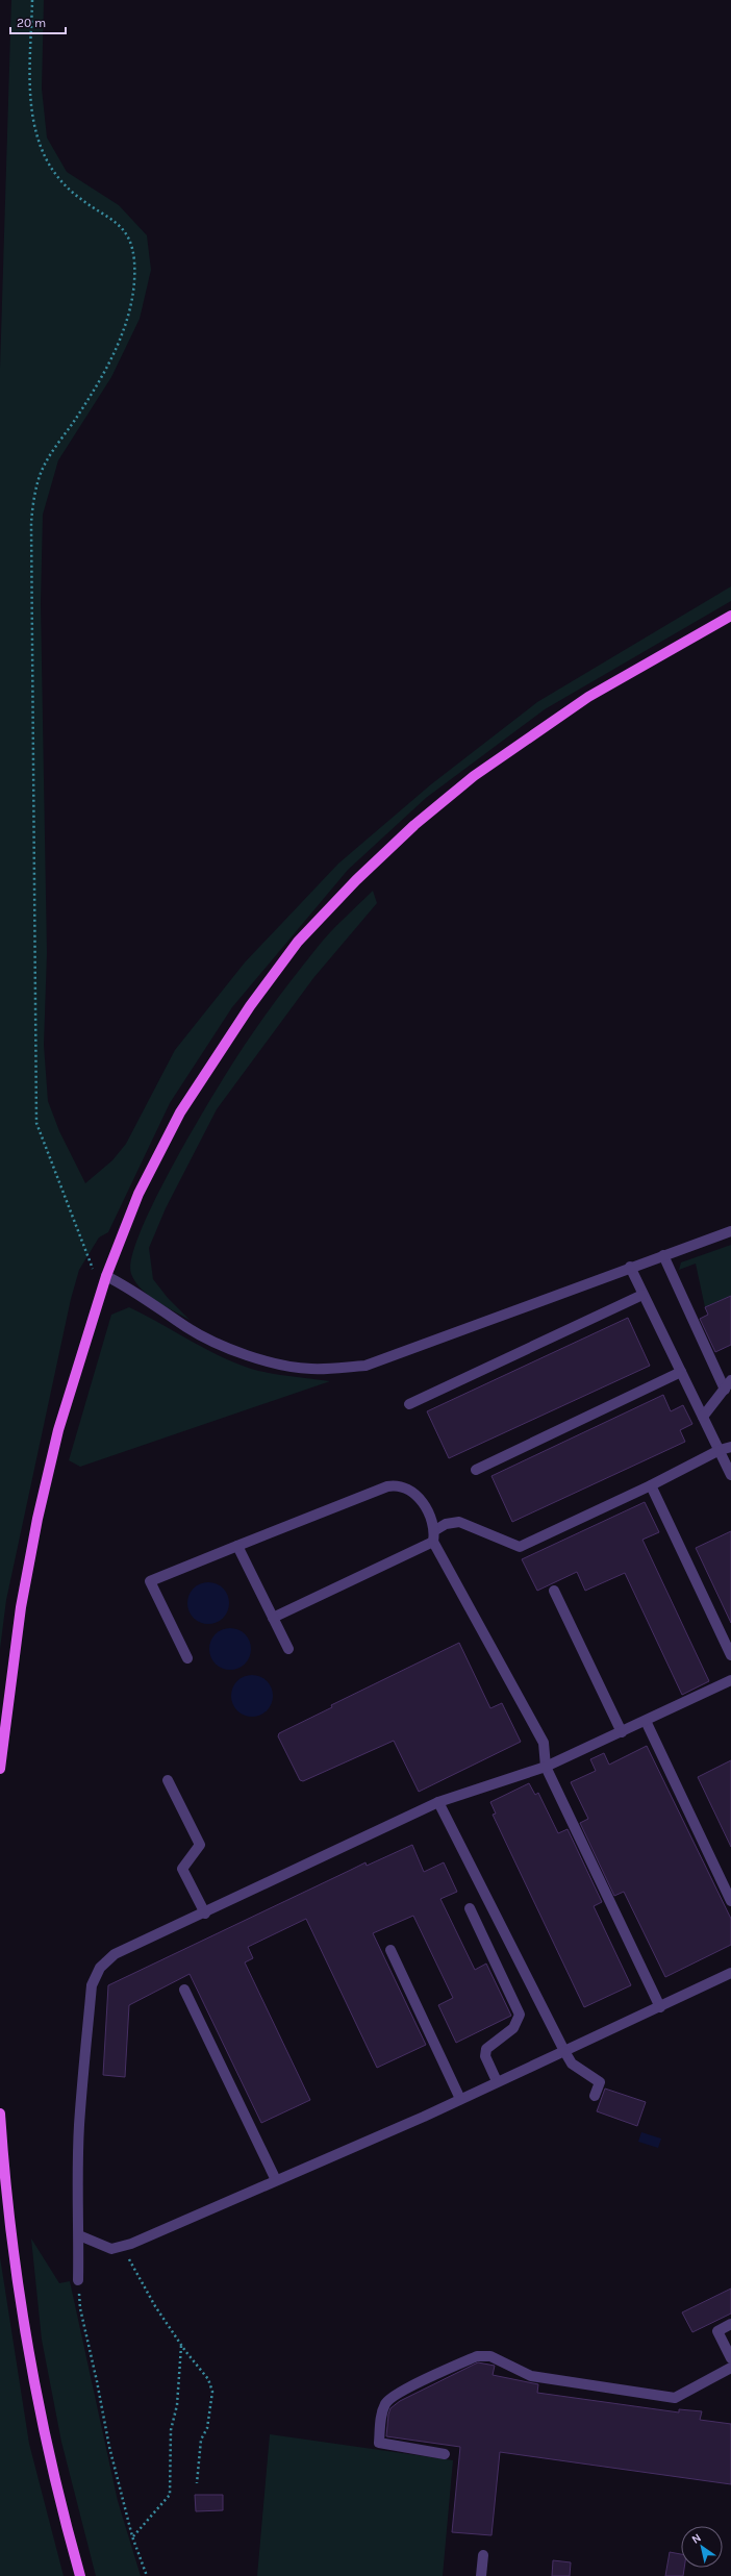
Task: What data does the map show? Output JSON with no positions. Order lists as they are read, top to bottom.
{
  "scale_bar": "20 m",
  "north": "top left"
}
